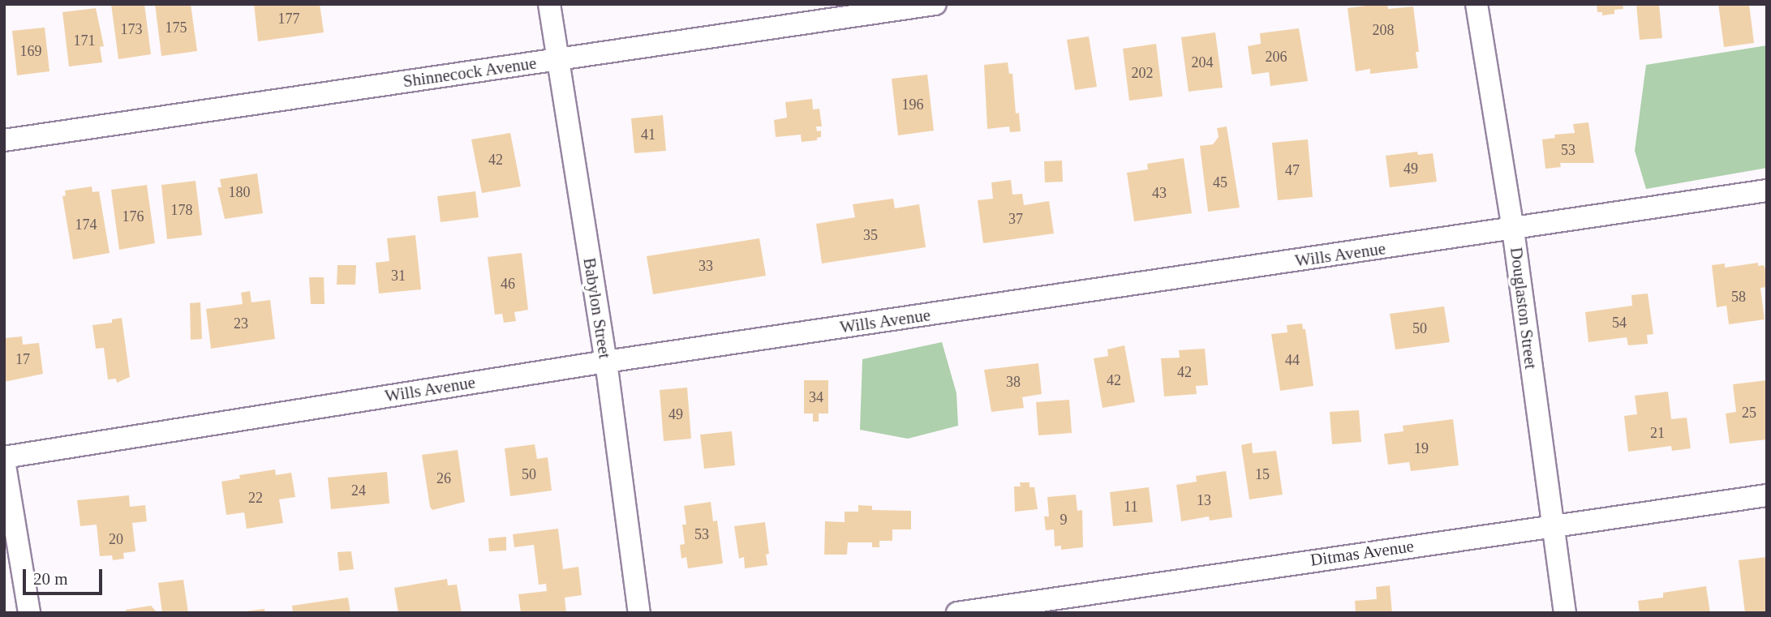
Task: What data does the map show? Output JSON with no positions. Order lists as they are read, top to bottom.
{
  "streets": {
    "street": [
      "Shinnecock Avenue",
      "Wills Avenue",
      "Babylon Street",
      "Douglaston Street",
      "Ditmas Avenue"
    ]
  },
  "crossings": [
    ["Shinnecock Avenue", "Babylon Street"],
    ["Wills Avenue", "Babylon Street"],
    ["Wills Avenue", "Douglaston Street"],
    ["Douglaston Street", "Ditmas Avenue"]
  ],
  "house_numbers": [
    "177",
    "175",
    "173",
    "208",
    "171",
    "169",
    "206",
    "204",
    "202",
    "196",
    "41",
    "53",
    "42",
    "49",
    "47",
    "45",
    "180",
    "43",
    "178",
    "176",
    "37",
    "174",
    "35",
    "33",
    "31",
    "46",
    "58",
    "54",
    "23",
    "50",
    "17",
    "44",
    "42",
    "42",
    "38",
    "34",
    "25",
    "49",
    "21",
    "19",
    "50",
    "15",
    "26",
    "24",
    "22",
    "13",
    "11",
    "9",
    "53",
    "20"
  ],
  "scale_bar": "20 m"
}
